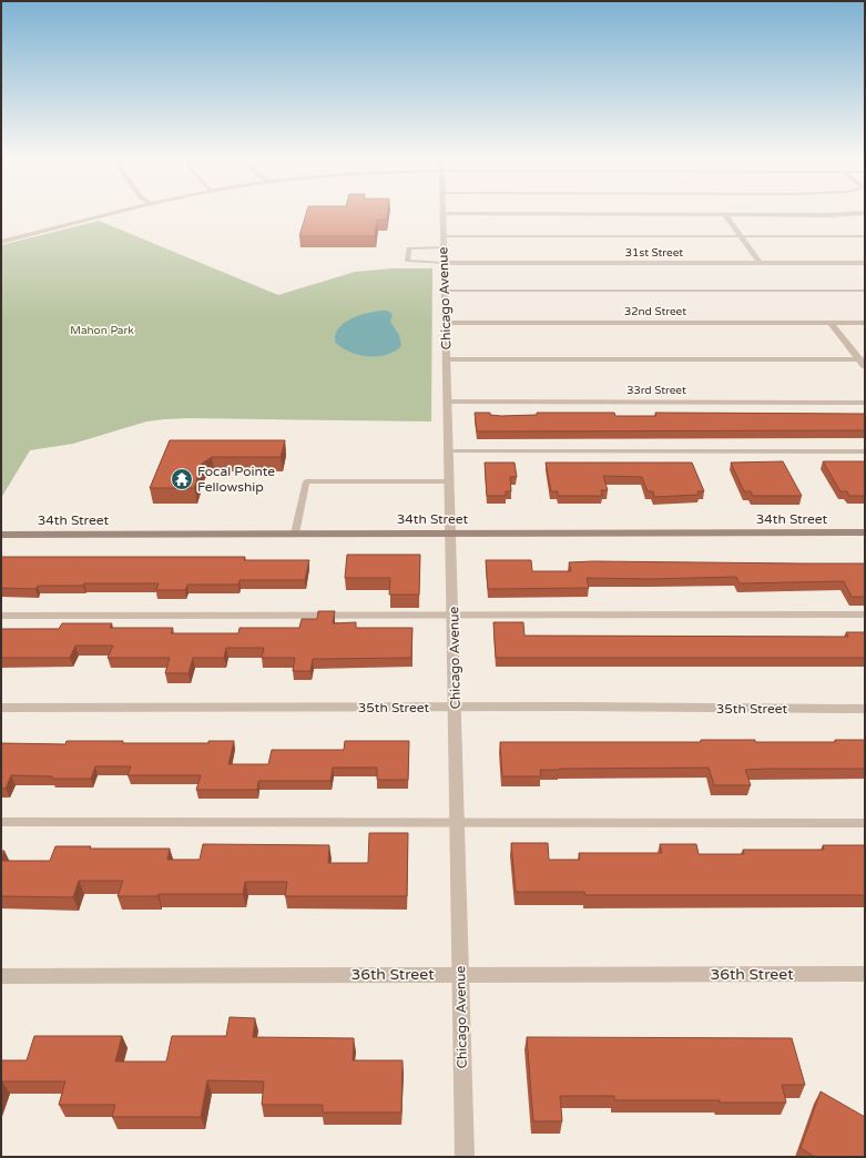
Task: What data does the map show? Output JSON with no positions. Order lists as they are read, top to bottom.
{
  "streets": {
    "main road": ["34th Street"],
    "street": [
      "31st Street",
      "Chicago Avenue",
      "32nd Street",
      "33rd Street",
      "35th Street",
      "36th Street"
    ]
  },
  "crossings": [
    ["31st Street", "Chicago Avenue"],
    ["Chicago Avenue", "32nd Street"],
    ["Chicago Avenue", "33rd Street"],
    ["Chicago Avenue", "34th Street"],
    ["Chicago Avenue", "35th Street"],
    ["Chicago Avenue", "36th Street"]
  ],
  "parks": ["Mahon Park"],
  "places": {
    "temple": ["Focal Pointe Fellowship"]
  }
}
